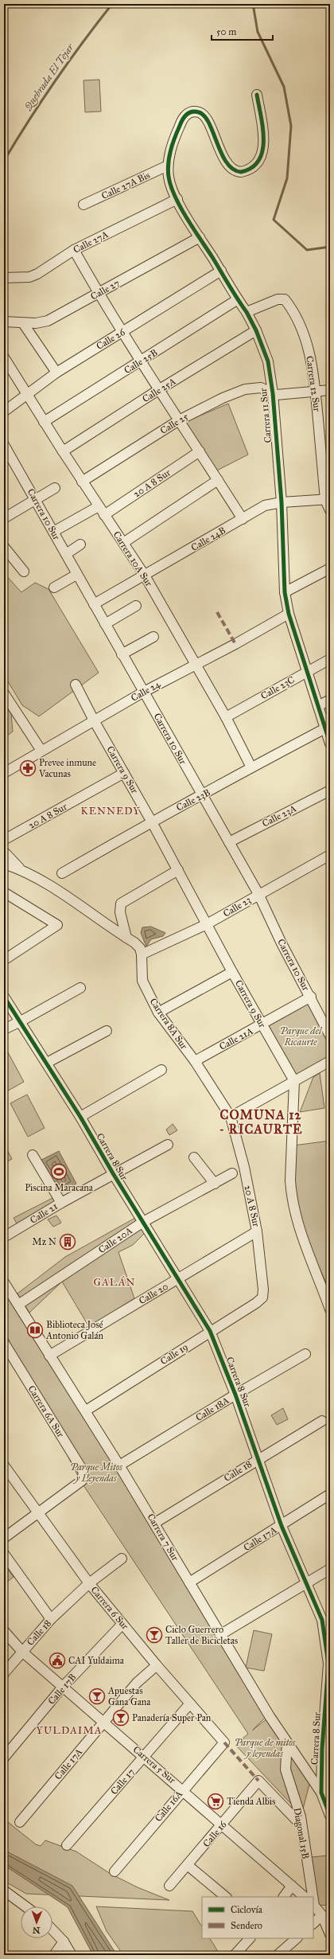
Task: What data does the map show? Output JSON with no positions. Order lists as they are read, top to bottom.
{
  "streets": {
    "street": [
      "Calle 27A Bis",
      "Calle 27A",
      "Calle 27",
      "Calle 26",
      "Calle 25B",
      "Carrera 12 Sur",
      "Calle 25A",
      "Carrera 11 Sur",
      "Calle 25",
      "20 A 8 Sur",
      "Carrera 10 Sur",
      "Calle 24B",
      "Carrera 10A Sur",
      "Calle 23C",
      "Calle 24",
      "Carrera 9 Sur",
      "Calle 23B",
      "Calle 23A",
      "Calle 23",
      "Carrera 8A Sur",
      "Calle 21A",
      "Carrera 8 Sur",
      "Calle 21",
      "Calle 20A",
      "Calle 20",
      "Calle 19",
      "Calle 18A",
      "Carrera 6A Sur",
      "Calle 18",
      "Carrera 7 Sur",
      "Calle 17A",
      "Carrera 6 Sur",
      "Calle 17B",
      "Carrera 5 Sur",
      "Calle 17",
      "Calle 16A",
      "Diagonal 15B",
      "Calle 16"
    ]
  },
  "crossings": [
    ["Calle 27A Bis", "Carrera 11 Sur"],
    ["Calle 27A", "Carrera 11 Sur"],
    ["Calle 27", "Carrera 11 Sur"],
    ["Calle 26", "Carrera 11 Sur"],
    ["Calle 26", "Carrera 10A Sur"],
    ["Calle 25B", "Carrera 11 Sur"],
    ["Calle 25B", "Carrera 10A Sur"],
    ["Carrera 12 Sur", "Carrera 11 Sur"],
    ["Carrera 12 Sur", "Calle 24B"],
    ["Calle 25A", "Carrera 11 Sur"],
    ["Calle 25A", "Carrera 10A Sur"],
    ["Carrera 11 Sur", "Calle 25"],
    ["Carrera 11 Sur", "Calle 24B"],
    ["Carrera 11 Sur", "Calle 23C"],
    ["Carrera 11 Sur", "Calle 24"],
    ["Carrera 11 Sur", "Calle 23B"],
    ["Calle 25", "Carrera 10A Sur"],
    ["20 A 8 Sur", "Carrera 10 Sur"],
    ["20 A 8 Sur", "Carrera 10A Sur"],
    ["20 A 8 Sur", "Carrera 9 Sur"],
    ["20 A 8 Sur", "Carrera 8A Sur"],
    ["20 A 8 Sur", "Calle 20"],
    ["20 A 8 Sur", "Calle 19"],
    ["Carrera 10 Sur", "Calle 24B"],
    ["Carrera 10 Sur", "Calle 24"],
    ["Carrera 10 Sur", "Calle 23B"],
    ["Carrera 10 Sur", "Calle 23A"],
    ["Carrera 10 Sur", "Calle 23"],
    ["Carrera 10 Sur", "Calle 21A"],
    ["Calle 24B", "Carrera 10A Sur"],
    ["Carrera 10A Sur", "Calle 23C"],
    ["Carrera 10A Sur", "Calle 24"],
    ["Carrera 10A Sur", "Calle 23B"],
    ["Calle 24", "Carrera 9 Sur"],
    ["Carrera 9 Sur", "Calle 23B"],
    ["Carrera 9 Sur", "Calle 23"],
    ["Carrera 9 Sur", "Calle 21A"],
    ["Calle 23", "Carrera 8A Sur"],
    ["Carrera 8A Sur", "Calle 21A"],
    ["Carrera 8 Sur", "Calle 21"],
    ["Carrera 8 Sur", "Calle 20A"],
    ["Carrera 8 Sur", "Calle 20"],
    ["Carrera 8 Sur", "Calle 19"],
    ["Carrera 8 Sur", "Calle 18A"],
    ["Carrera 8 Sur", "Calle 18"],
    ["Carrera 8 Sur", "Carrera 7 Sur"],
    ["Carrera 8 Sur", "Calle 17A"],
    ["Calle 20A", "Carrera 7 Sur"],
    ["Calle 20", "Carrera 7 Sur"],
    ["Calle 19", "Carrera 7 Sur"],
    ["Calle 18A", "Carrera 7 Sur"],
    ["Carrera 6A Sur", "Carrera 6 Sur"],
    ["Calle 18", "Carrera 7 Sur"],
    ["Calle 18", "Carrera 6 Sur"],
    ["Calle 18", "Carrera 5 Sur"],
    ["Carrera 7 Sur", "Calle 17A"],
    ["Carrera 7 Sur", "Diagonal 15B"],
    ["Calle 17A", "Carrera 6 Sur"],
    ["Calle 17A", "Carrera 5 Sur"],
    ["Carrera 6 Sur", "Calle 17B"],
    ["Carrera 6 Sur", "Calle 17"],
    ["Carrera 6 Sur", "Calle 16A"],
    ["Calle 17B", "Carrera 5 Sur"],
    ["Carrera 5 Sur", "Calle 17"],
    ["Carrera 5 Sur", "Calle 16A"],
    ["Carrera 5 Sur", "Calle 16"],
    ["Diagonal 15B", "Calle 16"]
  ],
  "districts": [
    "KENNEDY",
    "COMUNA 12 - RICAURTE",
    "GALÁN",
    "YULDAIMA"
  ],
  "water": ["Quebrada El Tejar"],
  "parks": ["Parque del Ricaurte", "Parque Mitos y Leyendas", "Parque de mitos y leyendas"],
  "places": {
    "pharmacy": ["Prevee inmune Vacunas"],
    "sports": ["Piscina Maracana"],
    "building": ["Mz N"],
    "library": ["Biblioteca José Antonio Galán"],
    "bar": ["Ciclo Guerrero Taller de Bicicletas", "Apuestas Gana Gana", "Panadería Super Pan"],
    "public building": ["CAI Yuldaima"],
    "supermarket": ["Tienda Albis"]
  },
  "legend": ["Ciclovía", "Sendero"],
  "scale_bar": "50 m",
  "north": "bottom"
}
